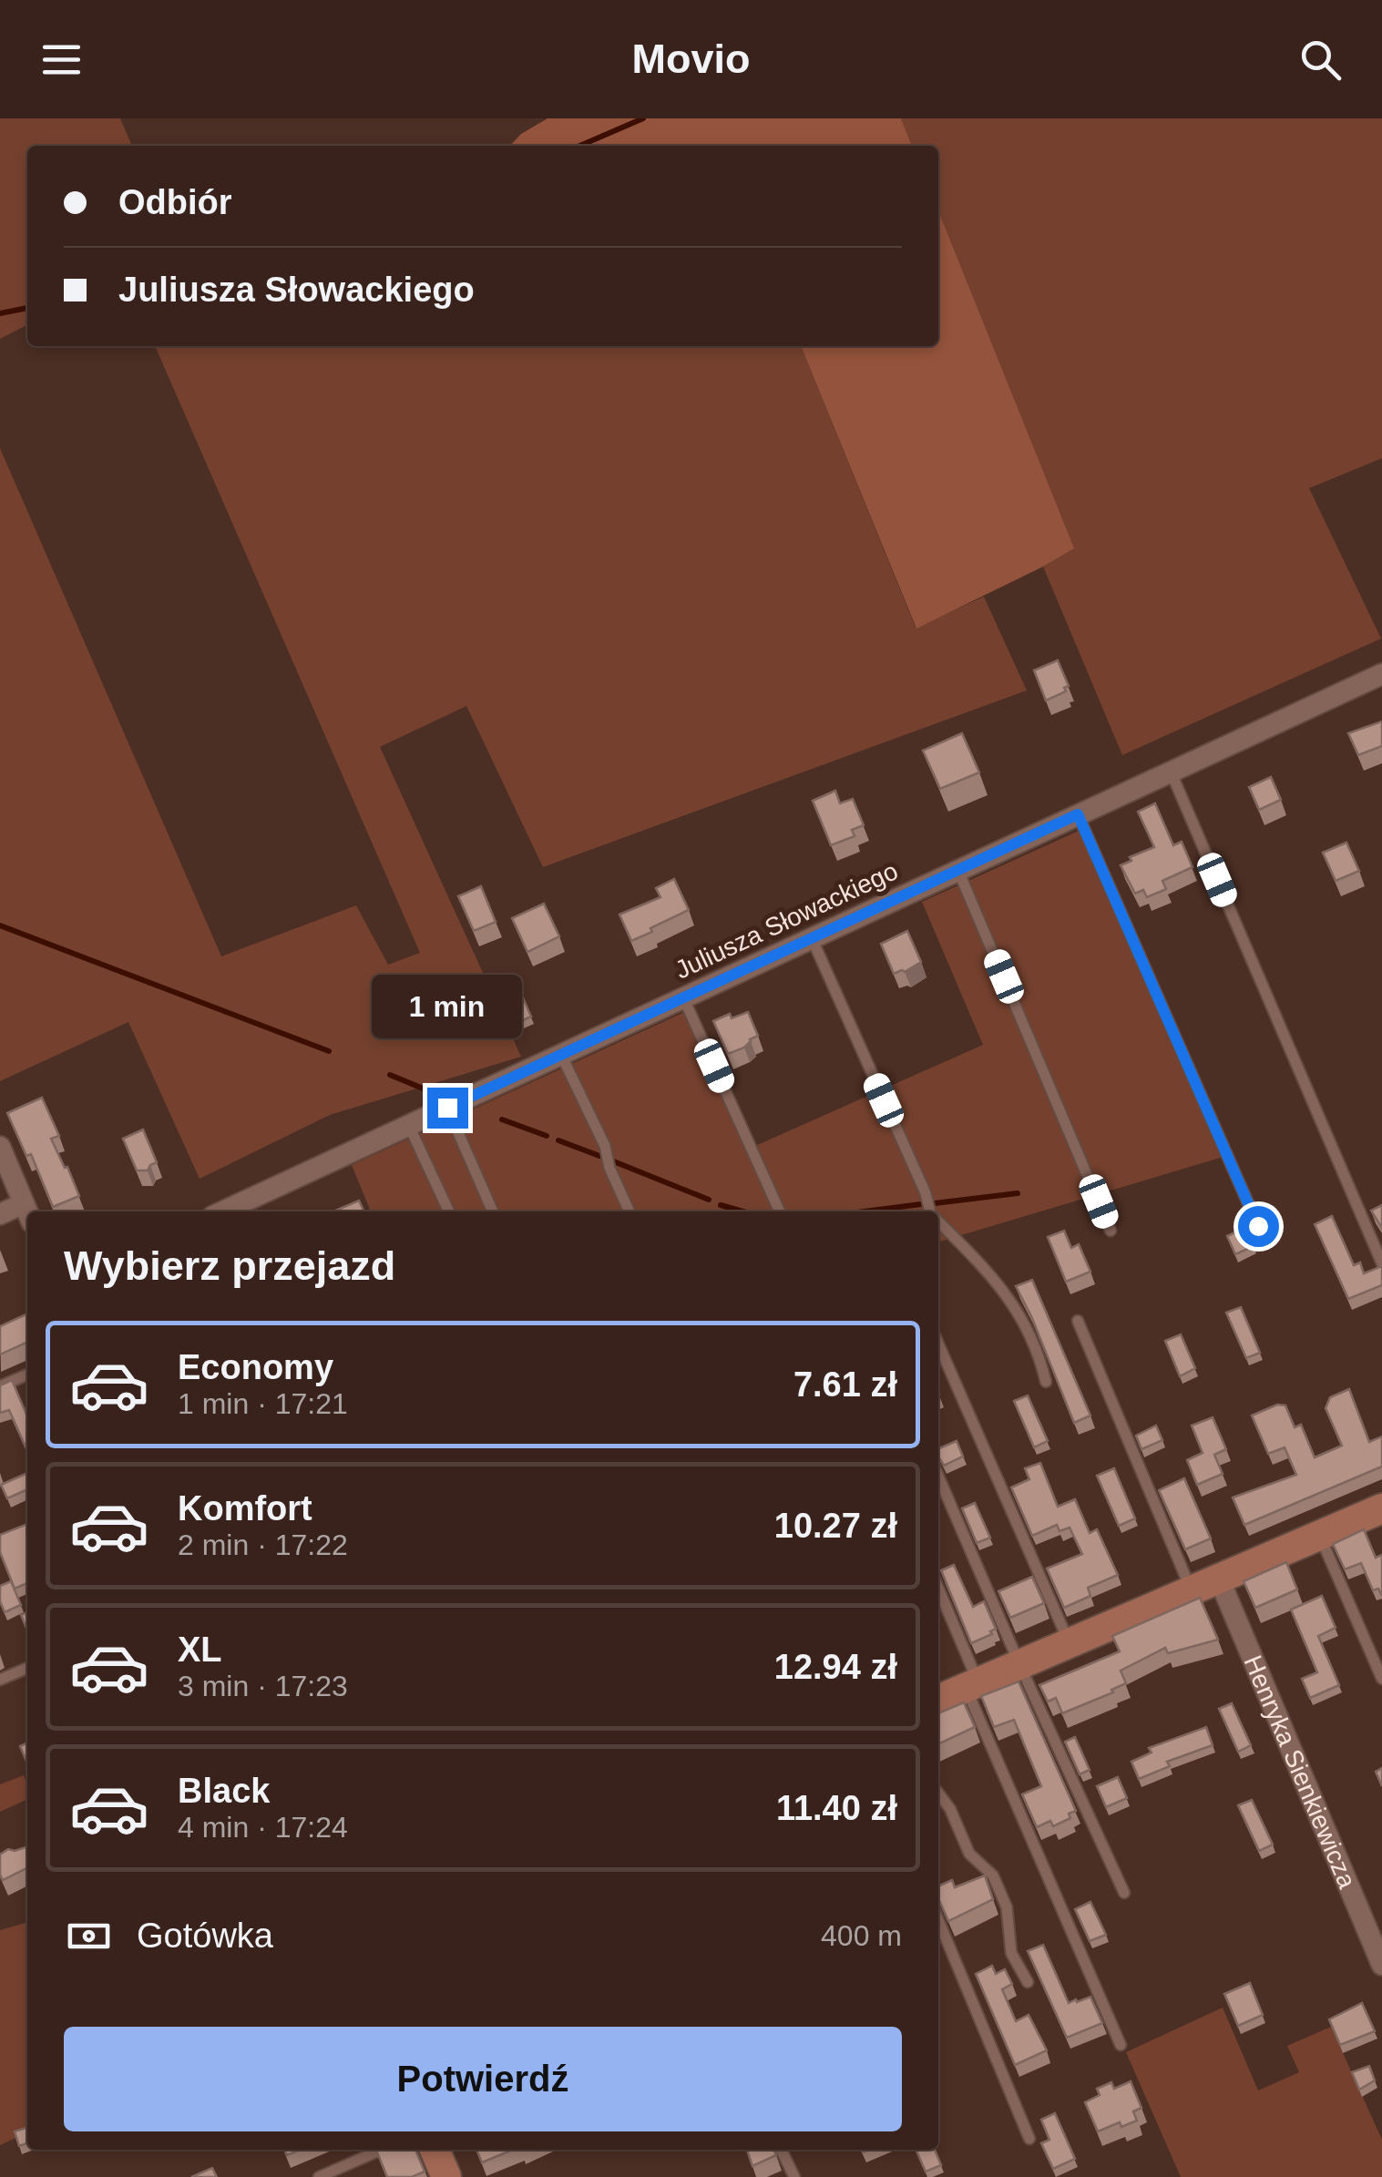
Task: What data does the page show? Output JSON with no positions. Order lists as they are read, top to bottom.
{
  "streets": {
    "street": ["Juliusza Słowackiego", "Henryka Sienkiewicza"]
  },
  "page": {
    "header": "Movio",
    "banner": ["Odbiór", "Juliusza Słowackiego"],
    "bubble": "1 min",
    "heading": "Wybierz przejazd",
    "list": [
      {
        "name": "Economy",
        "note": "1 min · 17:21",
        "value": "7.61 zł"
      },
      {
        "name": "Komfort",
        "note": "2 min · 17:22",
        "value": "10.27 zł"
      },
      {
        "name": "XL",
        "note": "3 min · 17:23",
        "value": "12.94 zł"
      },
      {
        "name": "Black",
        "note": "4 min · 17:24",
        "value": "11.40 zł"
      }
    ],
    "pay": ["Gotówka", "400 m"],
    "buttons": "Potwierdź"
  }
}
